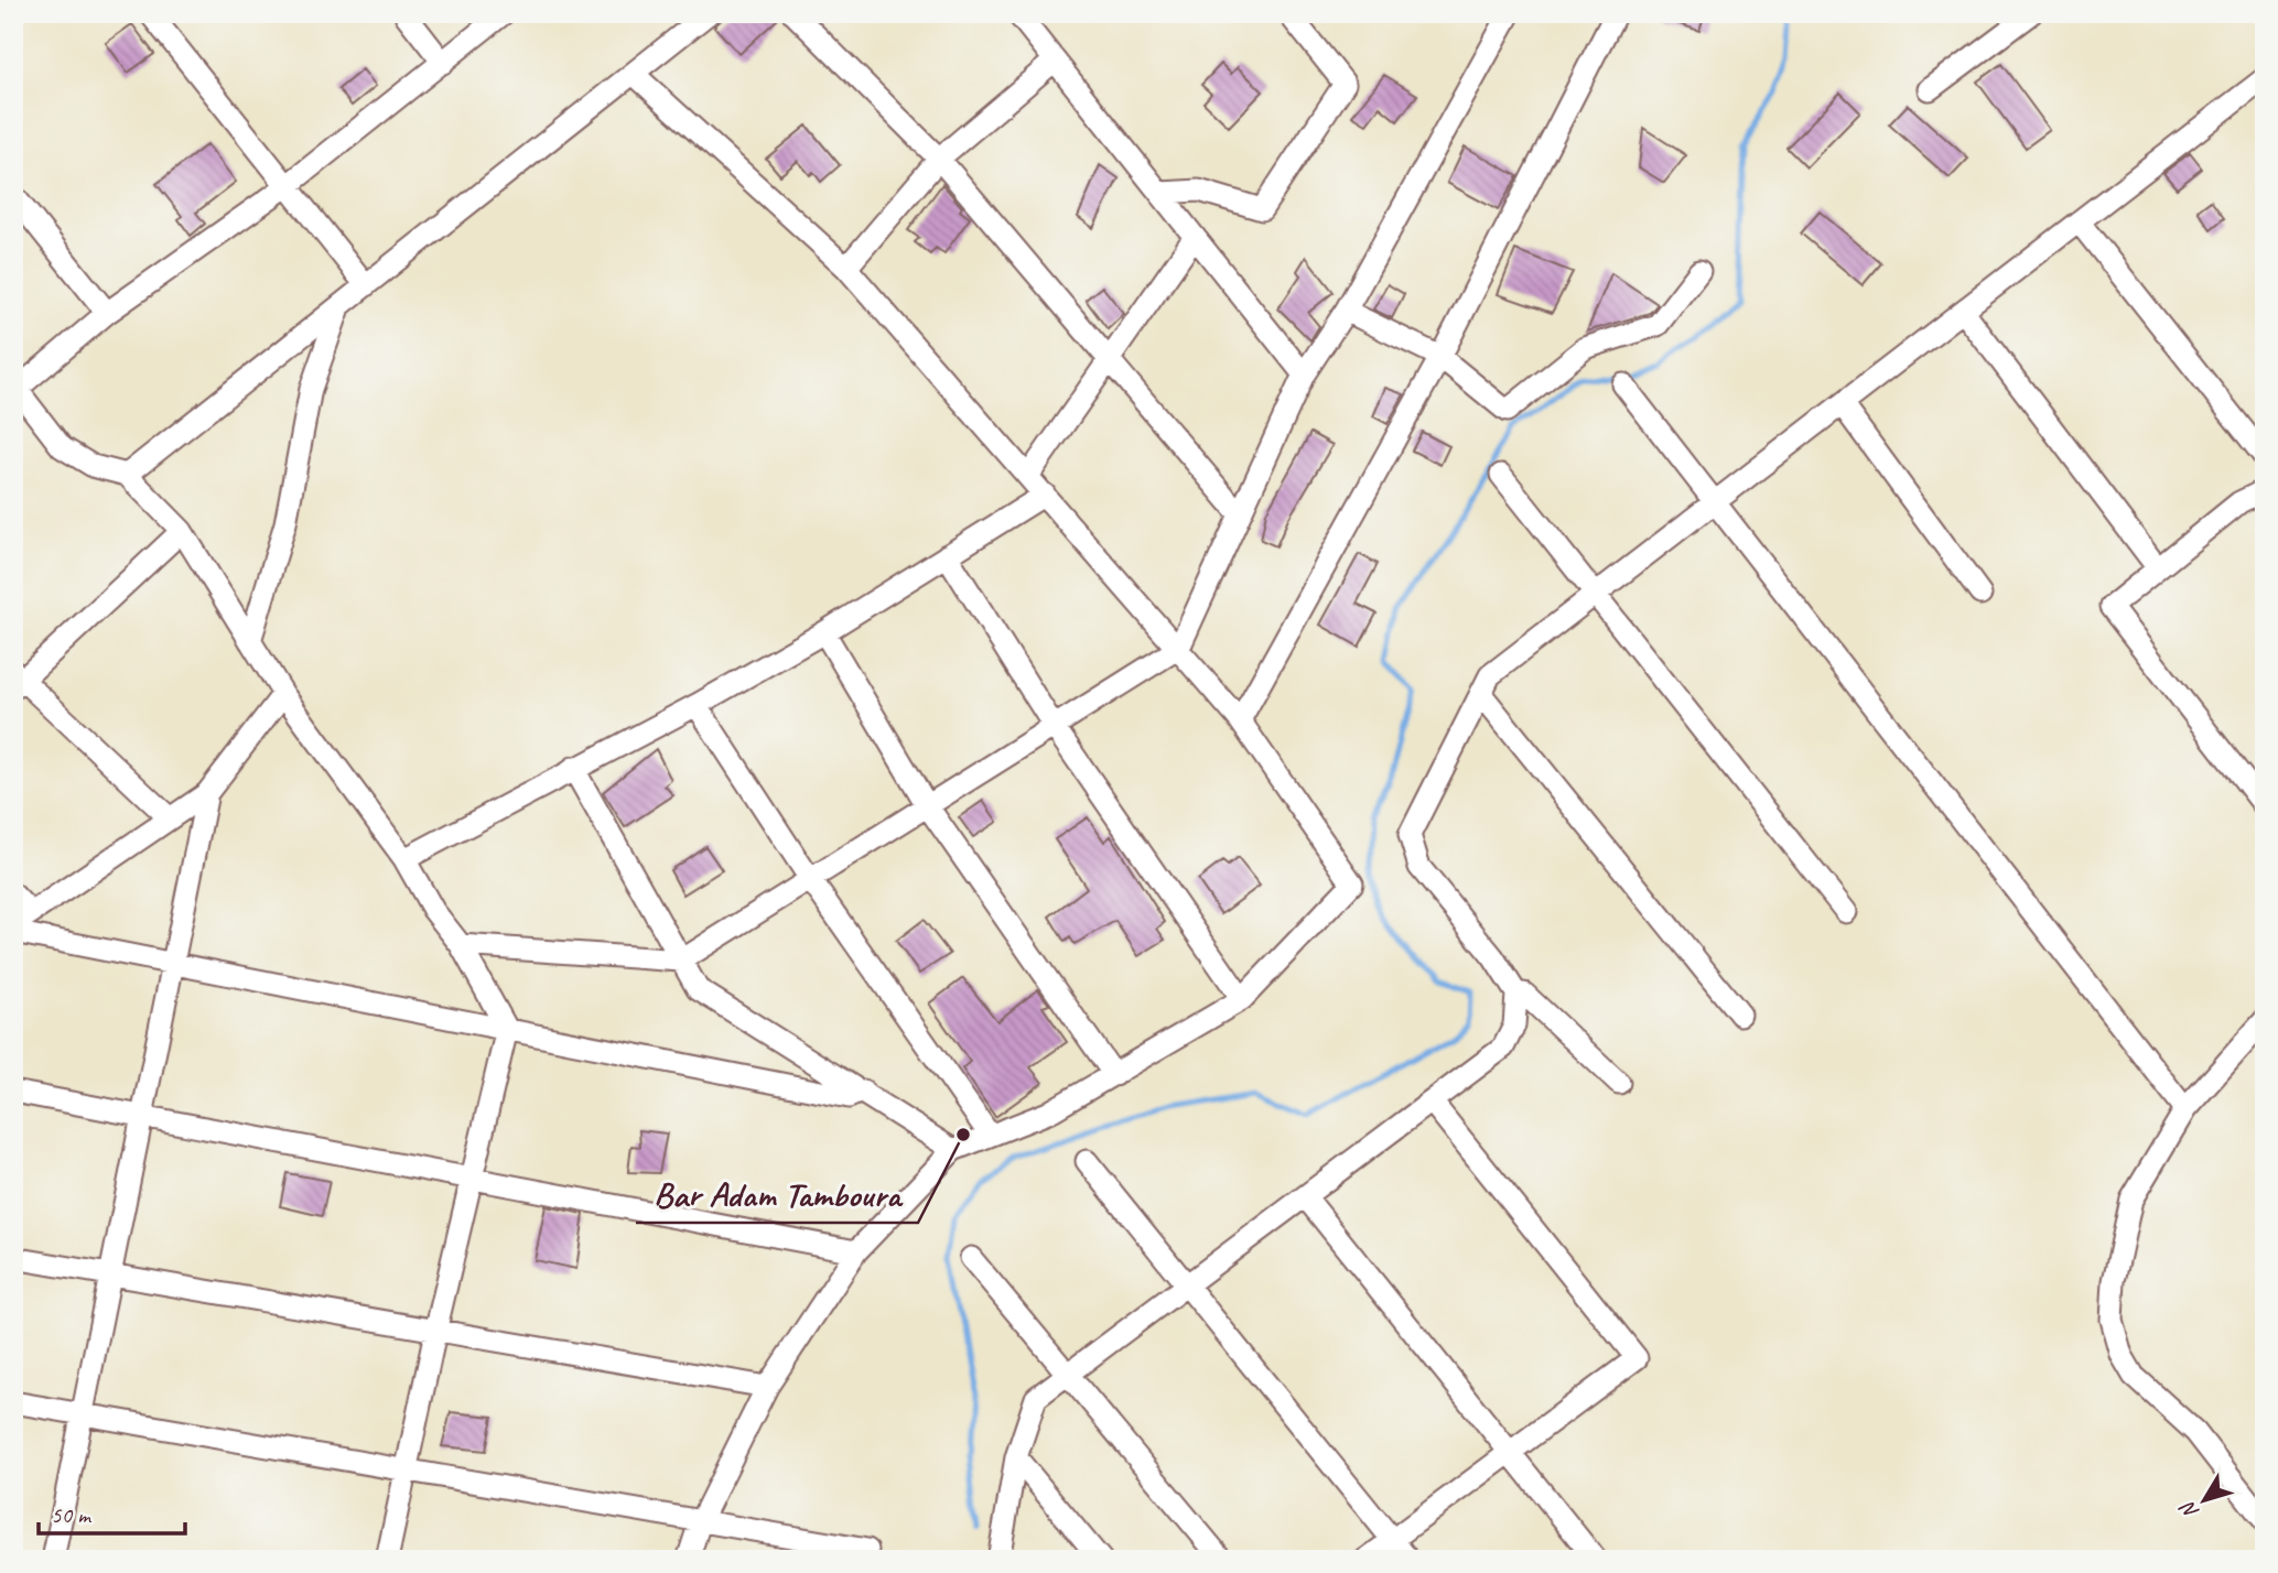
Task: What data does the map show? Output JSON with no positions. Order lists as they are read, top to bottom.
{
  "places": ["Bar Adam Tamboura"],
  "scale_bar": "50 m",
  "north": "bottom left"
}
